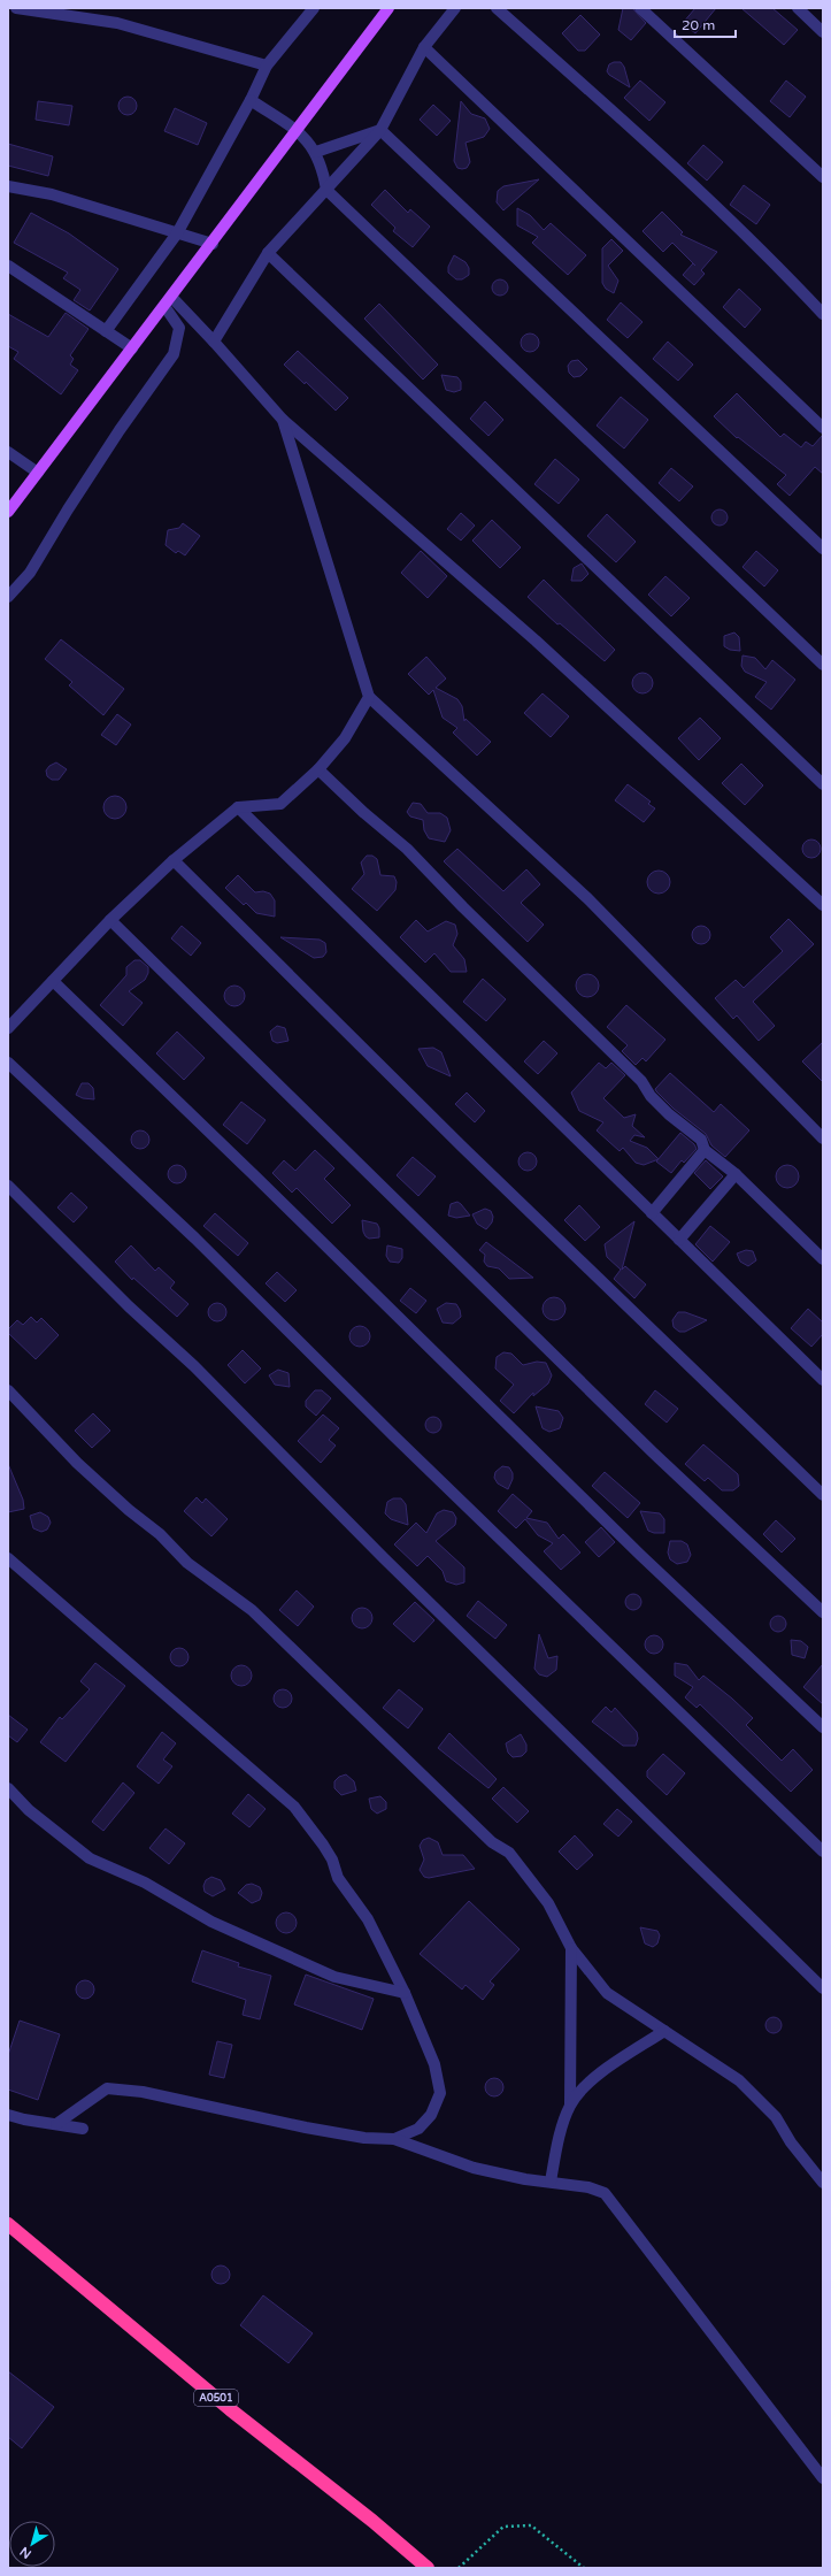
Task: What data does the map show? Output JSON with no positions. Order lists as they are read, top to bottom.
{
  "streets": {
    "highway": ["A0501"]
  },
  "scale_bar": "20 m",
  "north": "bottom left"
}
